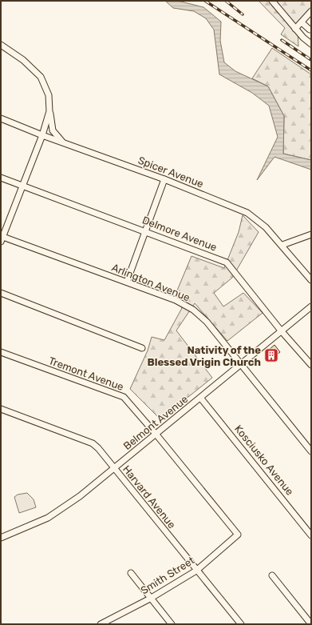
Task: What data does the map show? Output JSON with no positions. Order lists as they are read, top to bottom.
{
  "streets": {
    "street": [
      "Spicer Avenue",
      "Delmore Avenue",
      "Arlington Avenue",
      "Tremont Avenue",
      "Belmont Avenue",
      "Kosciusko Avenue",
      "Harvard Avenue",
      "Smith Street"
    ]
  },
  "crossings": [
    ["Delmore Avenue", "Belmont Avenue"],
    ["Arlington Avenue", "Belmont Avenue"],
    ["Tremont Avenue", "Belmont Avenue"],
    ["Tremont Avenue", "Smith Street"],
    ["Belmont Avenue", "Kosciusko Avenue"],
    ["Belmont Avenue", "Harvard Avenue"],
    ["Harvard Avenue", "Smith Street"]
  ],
  "places": {
    "building": ["Nativity of the Blessed Vrigin Church"]
  }
}
